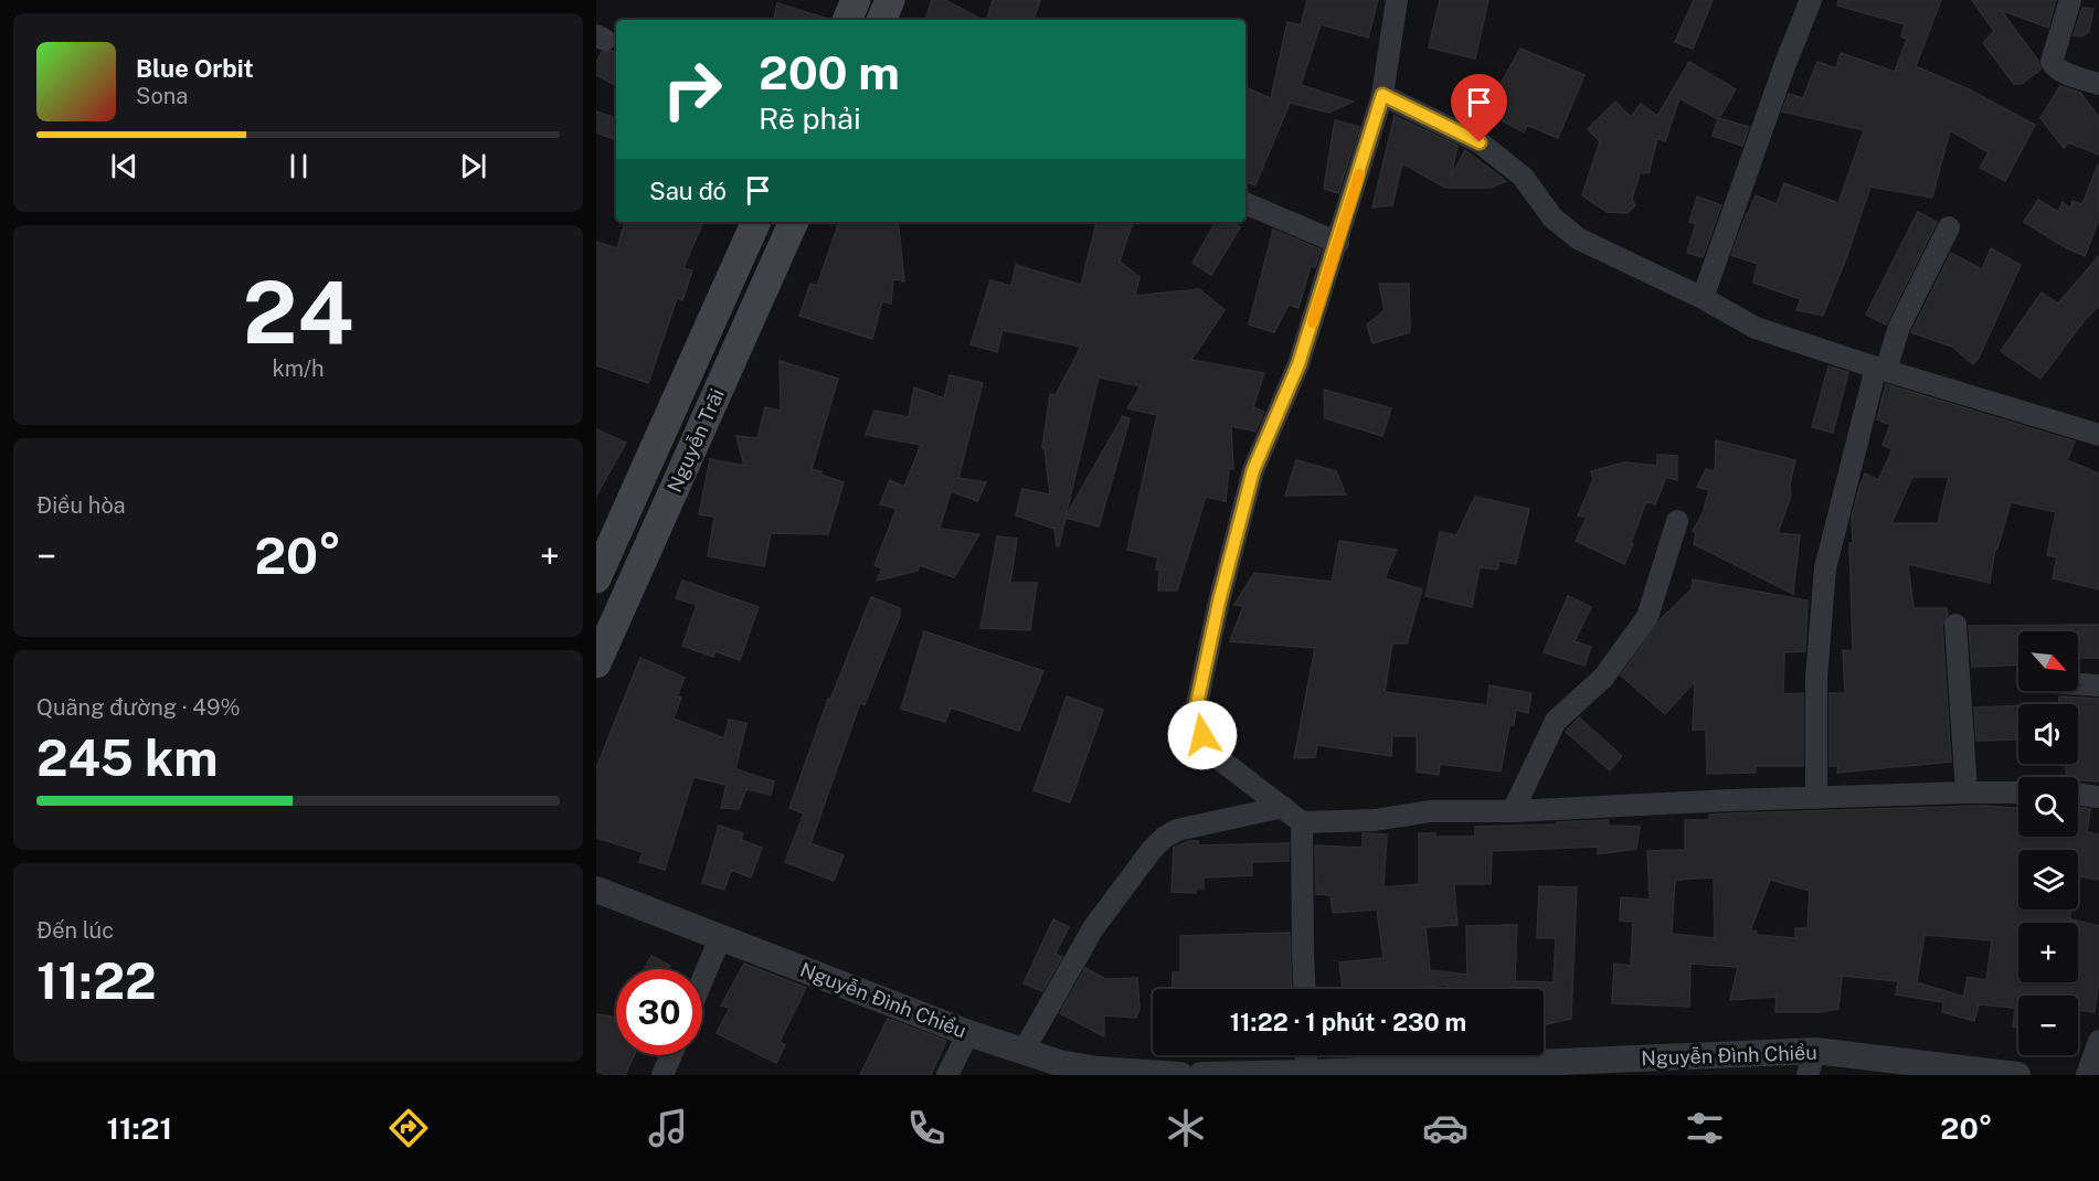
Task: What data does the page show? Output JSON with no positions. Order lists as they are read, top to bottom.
{
  "streets": {
    "main road": ["Nguyễn Trãi"],
    "street": ["Nguyễn Đình Chiểu"]
  },
  "north": "bottom right",
  "page": {
    "turn": ["200 m", "Rẽ phải"],
    "song": ["Blue Orbit", "Sona"],
    "then": "Sau đó",
    "tile": [
      ["24", "km/h"],
      "Điều hòa",
      ["Quãng đường · 49%", "245 km"],
      ["Đến lúc", "11:22"]
    ],
    "heat": ["−", "20°", "+"],
    "map_buttons": ["+", "−"],
    "limit": "30",
    "trip": "11:22 · 1 phút · 230 m",
    "tabs": ["11:21", "20°"]
  }
}
